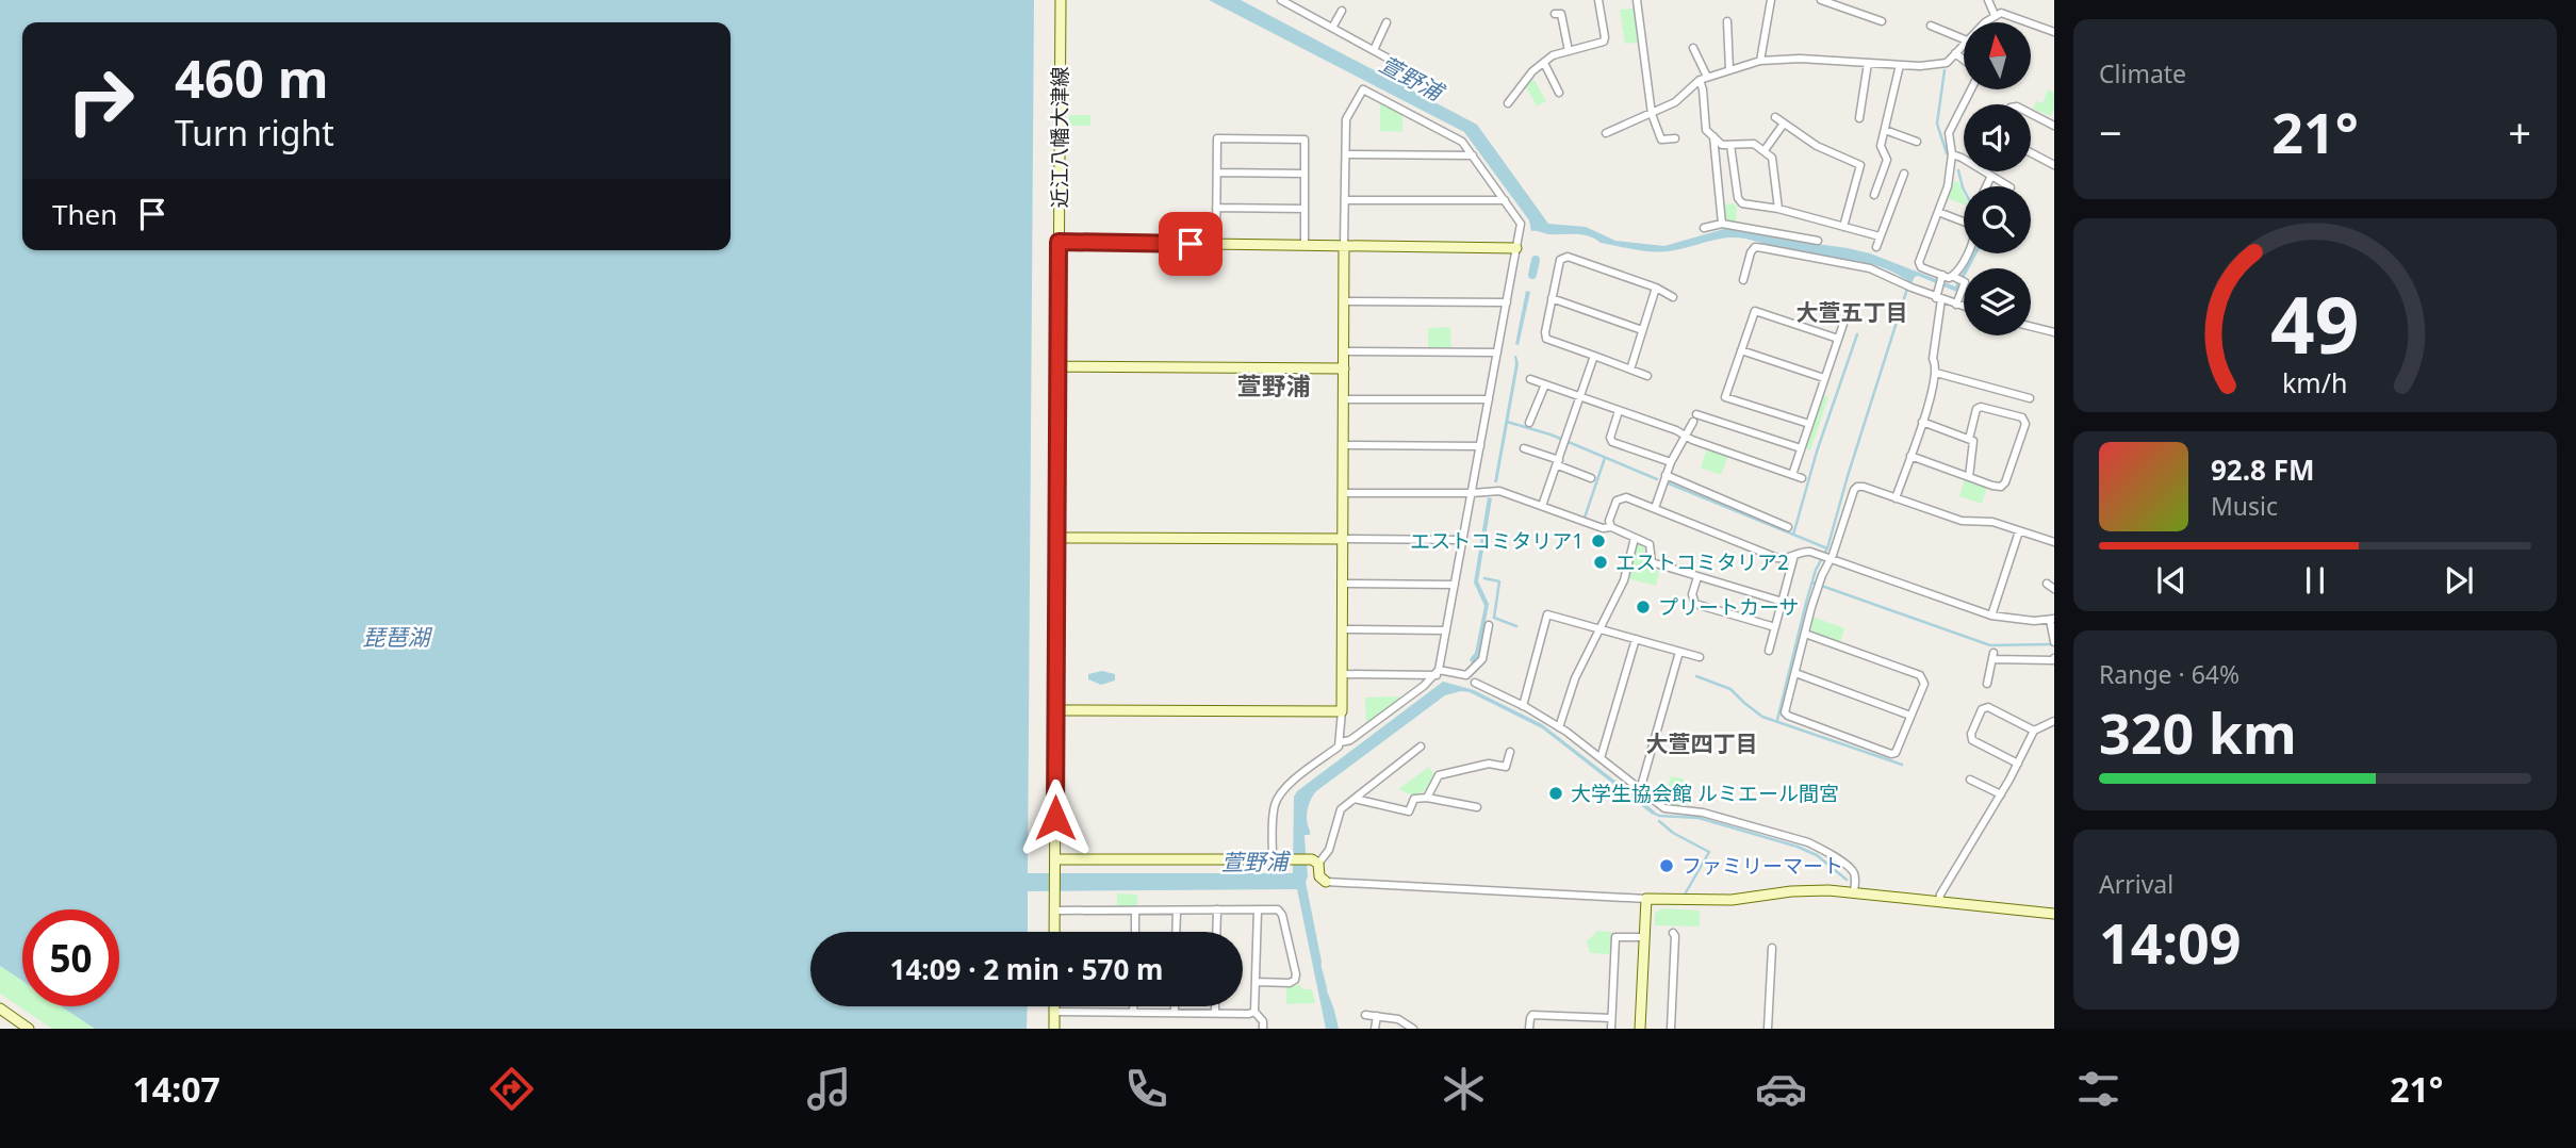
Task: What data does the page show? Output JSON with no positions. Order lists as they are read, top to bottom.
{
  "streets": {
    "street": ["近江八幡大津線"]
  },
  "districts": ["大萱五丁目", "萱野浦", "大萱四丁目"],
  "water": ["萱野浦", "琵琶湖"],
  "places": [
    "エストコミタリア1",
    "エストコミタリア2",
    "プリートカーサ",
    "大学生協会館 ルミエール間宮",
    "ファミリーマート"
  ],
  "north": "top",
  "page": {
    "tile": [
      "Climate",
      ["Range · 64%", "320 km"],
      ["Arrival", "14:09"]
    ],
    "turn": ["460 m", "Turn right"],
    "heat": ["−", "21°", "+"],
    "then": "Then",
    "song": ["92.8 FM", "Music"],
    "limit": "50",
    "trip": "14:09 · 2 min · 570 m",
    "tabs": ["14:07", "21°"],
    "gauge": ["49", "km/h"]
  }
}
